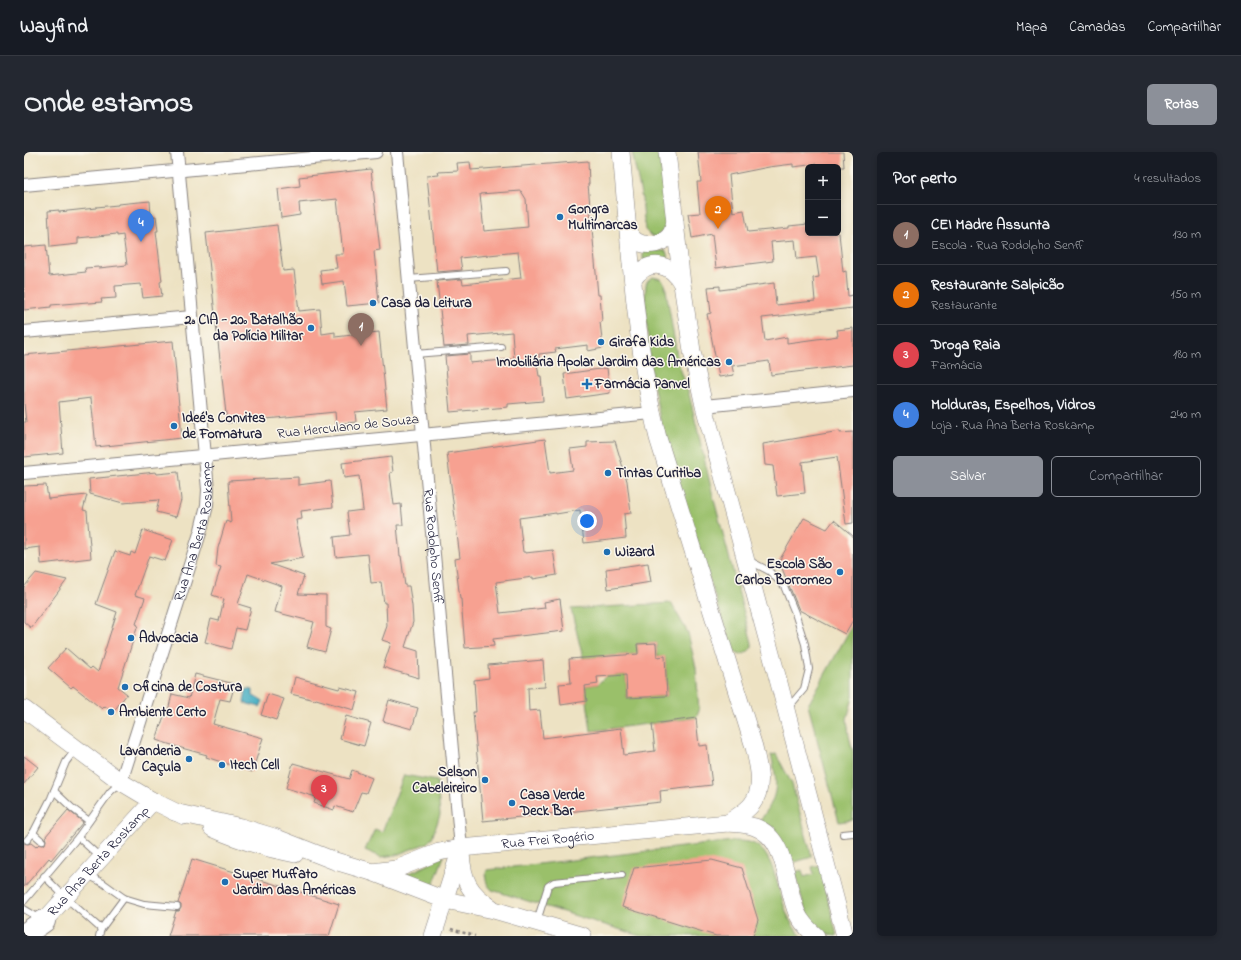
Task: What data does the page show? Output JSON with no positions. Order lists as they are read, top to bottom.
{
  "streets": {
    "main road": ["Rua Ana Berta Roskamp", "Rua Rodolpho Senff", "Rua Frei Rogério"],
    "street": ["Rua Herculano de Souza"]
  },
  "crossings": [
    ["Rua Herculano de Souza", "Rua Ana Berta Roskamp"],
    ["Rua Herculano de Souza", "Rua Rodolpho Senff"],
    ["Rua Rodolpho Senff", "Rua Frei Rogério"]
  ],
  "places": {
    "other": [
      "Gongra Multimarcas",
      "Casa da Leitura",
      "2ª CIA - 20º Batalhão da Polícia Militar",
      "Girafa Kids",
      "Imobiliária Apolar Jardim das Américas",
      "Ideé's Convites de Formatura",
      "Tintas Curitiba",
      "Wizard",
      "Escola São Carlos Borromeo",
      "Advocacia",
      "Oficina de Costura",
      "Ambiente Certo",
      "Lavanderia Caçula",
      "Itech Cell",
      "Selson Cabeleireiro",
      "Casa Verde Deck Bar",
      "Super Muffato Jardim das Américas"
    ],
    "health": ["Farmácia Panvel"]
  },
  "page": {
    "header": "Wayfind",
    "nav": ["Mapa", "Camadas", "Compartilhar"],
    "title": "Onde estamos",
    "buttons": [
      "Rotas",
      ["Salvar", "Compartilhar"]
    ],
    "heading": ["Por perto", "4 resultados"],
    "map_buttons": ["+", "−"],
    "pins": [
      "2",
      "4",
      "1",
      "3"
    ],
    "list": [
      {
        "mark": "1",
        "name": "CEI Madre Assunta",
        "note": "Escola · Rua Rodolpho Senff",
        "value": "130 m"
      },
      {
        "mark": "2",
        "name": "Restaurante Salpicão",
        "note": "Restaurante",
        "value": "150 m"
      },
      {
        "mark": "3",
        "name": "Droga Raia",
        "note": "Farmácia",
        "value": "180 m"
      },
      {
        "mark": "4",
        "name": "Molduras, Espelhos, Vidros",
        "note": "Loja · Rua Ana Berta Roskamp",
        "value": "240 m"
      }
    ]
  }
}
